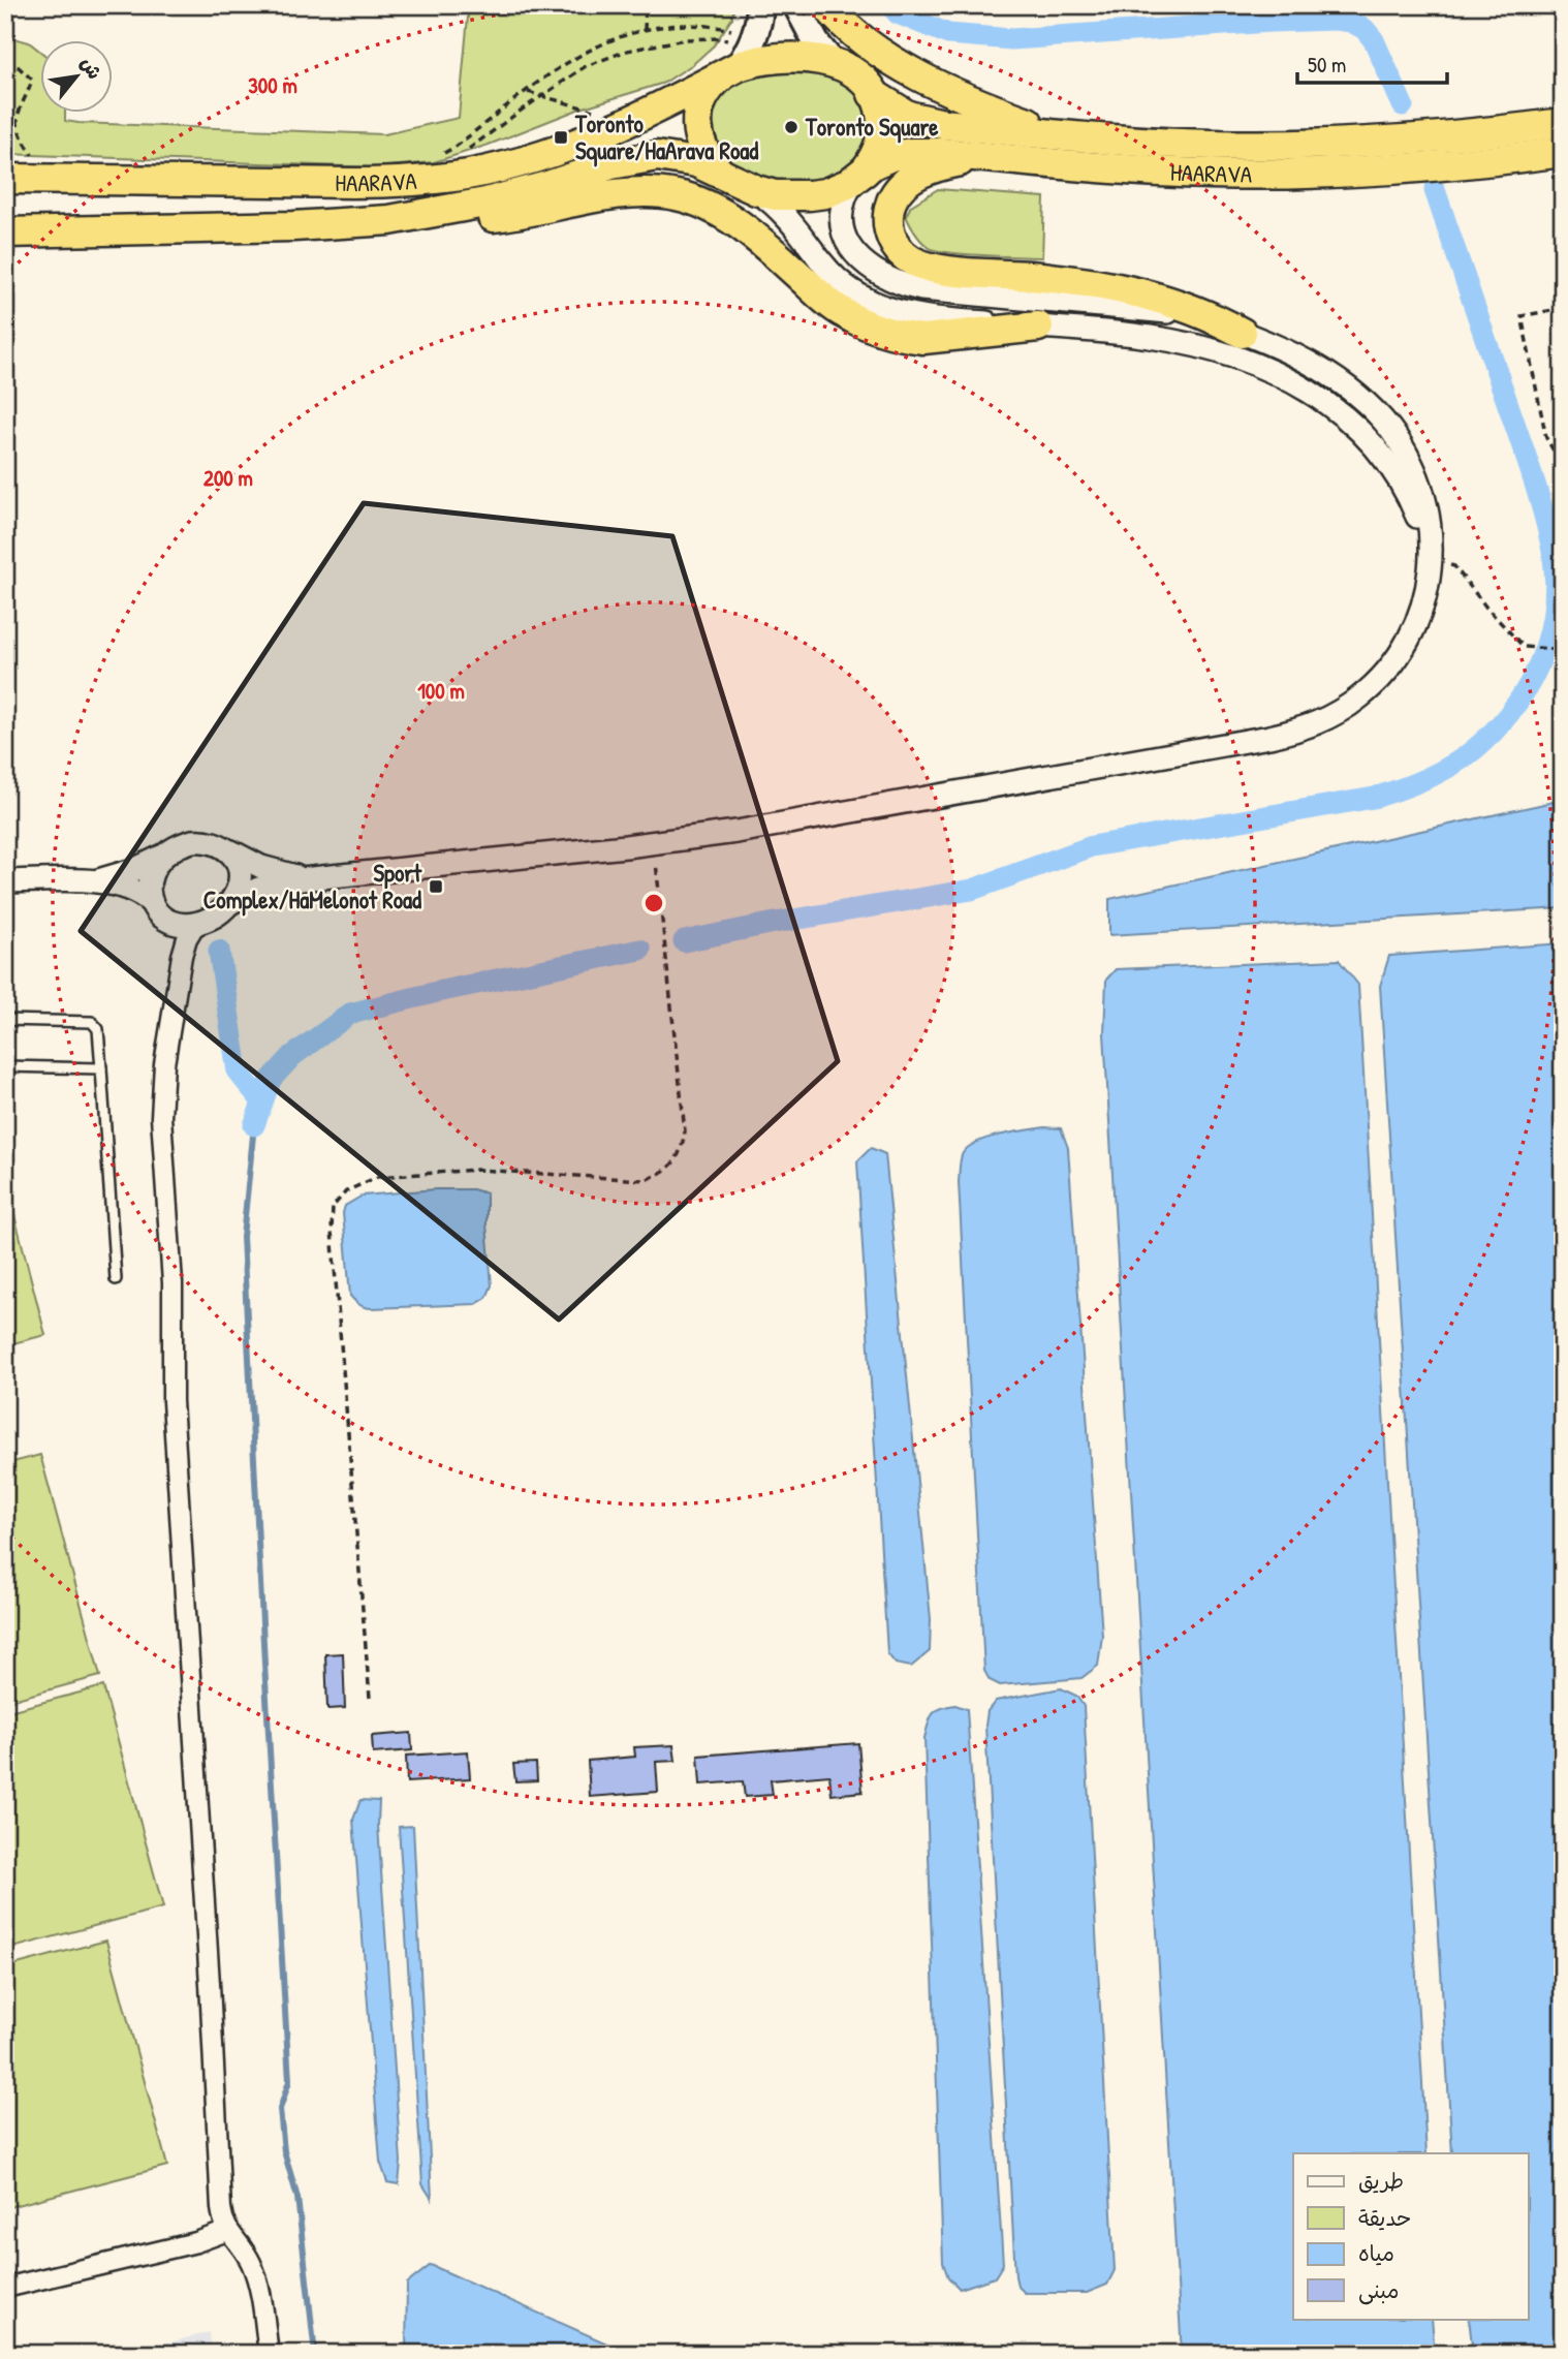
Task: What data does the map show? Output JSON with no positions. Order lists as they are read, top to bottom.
{
  "streets": {
    "highway": ["HAARAVA"]
  },
  "places": {
    "other": ["Toronto Square"],
    "transit": ["Toronto Square/HaArava Road", "Sport Complex/HaMelonot Road"]
  },
  "legend": [
    "طريق",
    "حديقة",
    "مياه",
    "مبنى"
  ],
  "scale_bar": "50 m",
  "north": "top right",
  "rings": ["300 m", "200 m", "100 m"]
}
